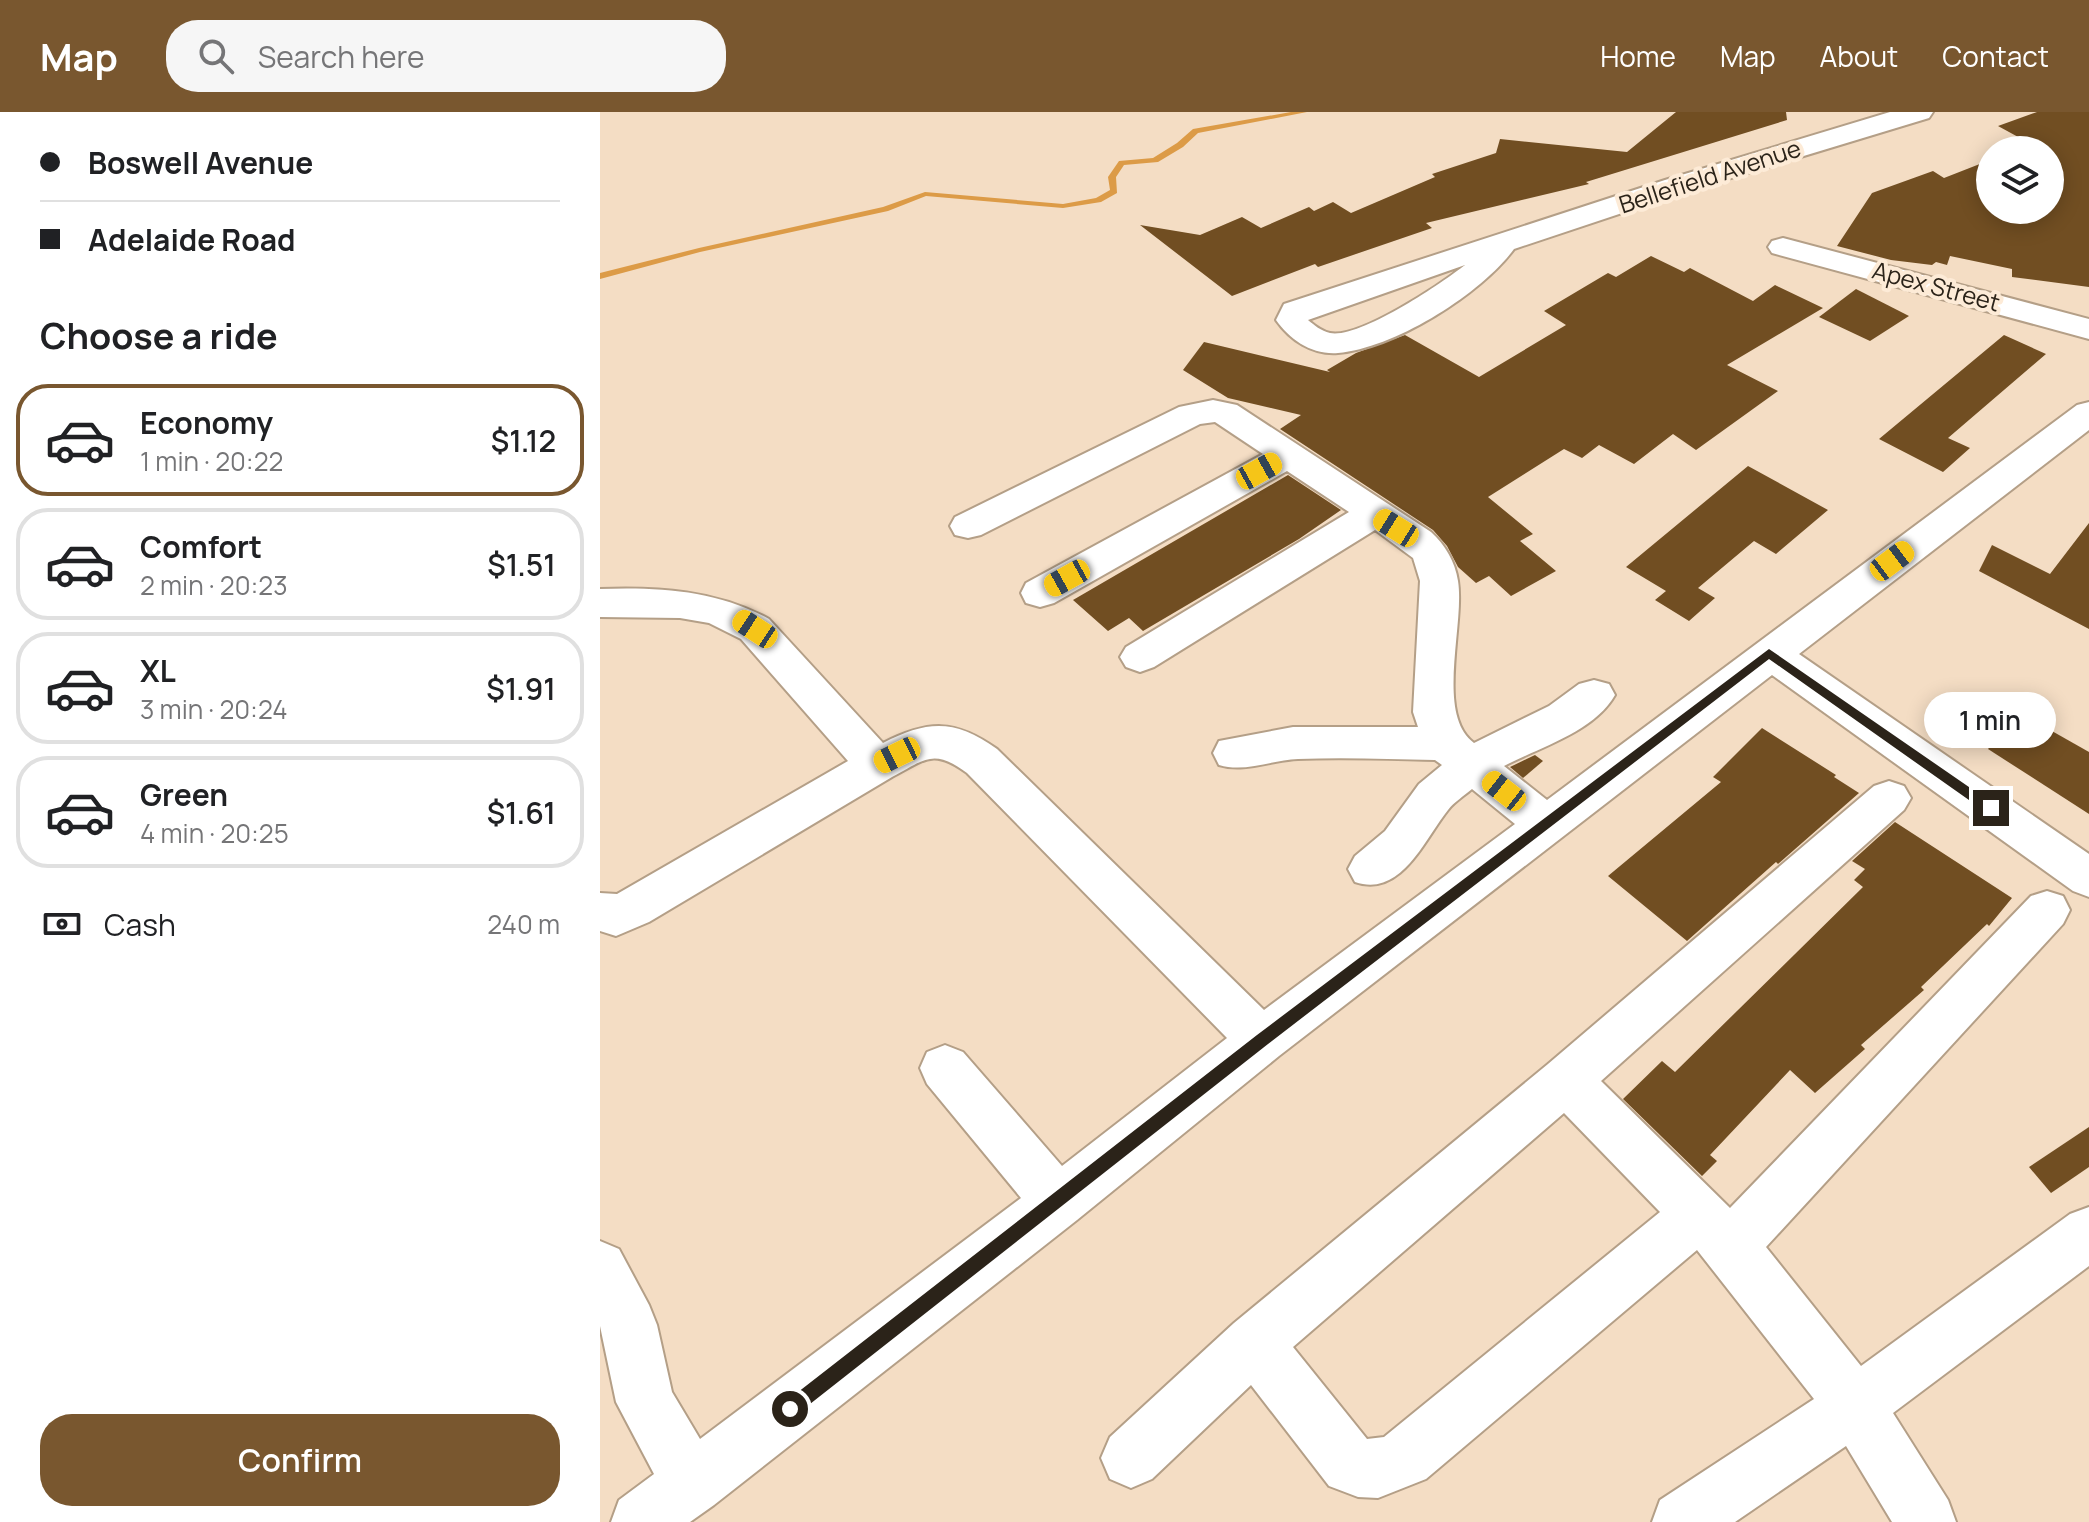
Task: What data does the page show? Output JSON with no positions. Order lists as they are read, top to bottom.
{
  "streets": {
    "street": ["Bellefield Avenue", "Apex Street"]
  },
  "page": {
    "header": "Map",
    "search": "Search here",
    "nav": [
      "Home",
      "Map",
      "About",
      "Contact"
    ],
    "banner": ["Boswell Avenue", "Adelaide Road"],
    "heading": "Choose a ride",
    "list": [
      {
        "name": "Economy",
        "note": "1 min · 20:22",
        "value": "$1.12"
      },
      {
        "name": "Comfort",
        "note": "2 min · 20:23",
        "value": "$1.51"
      },
      {
        "name": "XL",
        "note": "3 min · 20:24",
        "value": "$1.91"
      },
      {
        "name": "Green",
        "note": "4 min · 20:25",
        "value": "$1.61"
      }
    ],
    "bubble": "1 min",
    "pay": ["Cash", "240 m"],
    "buttons": "Confirm"
  }
}
